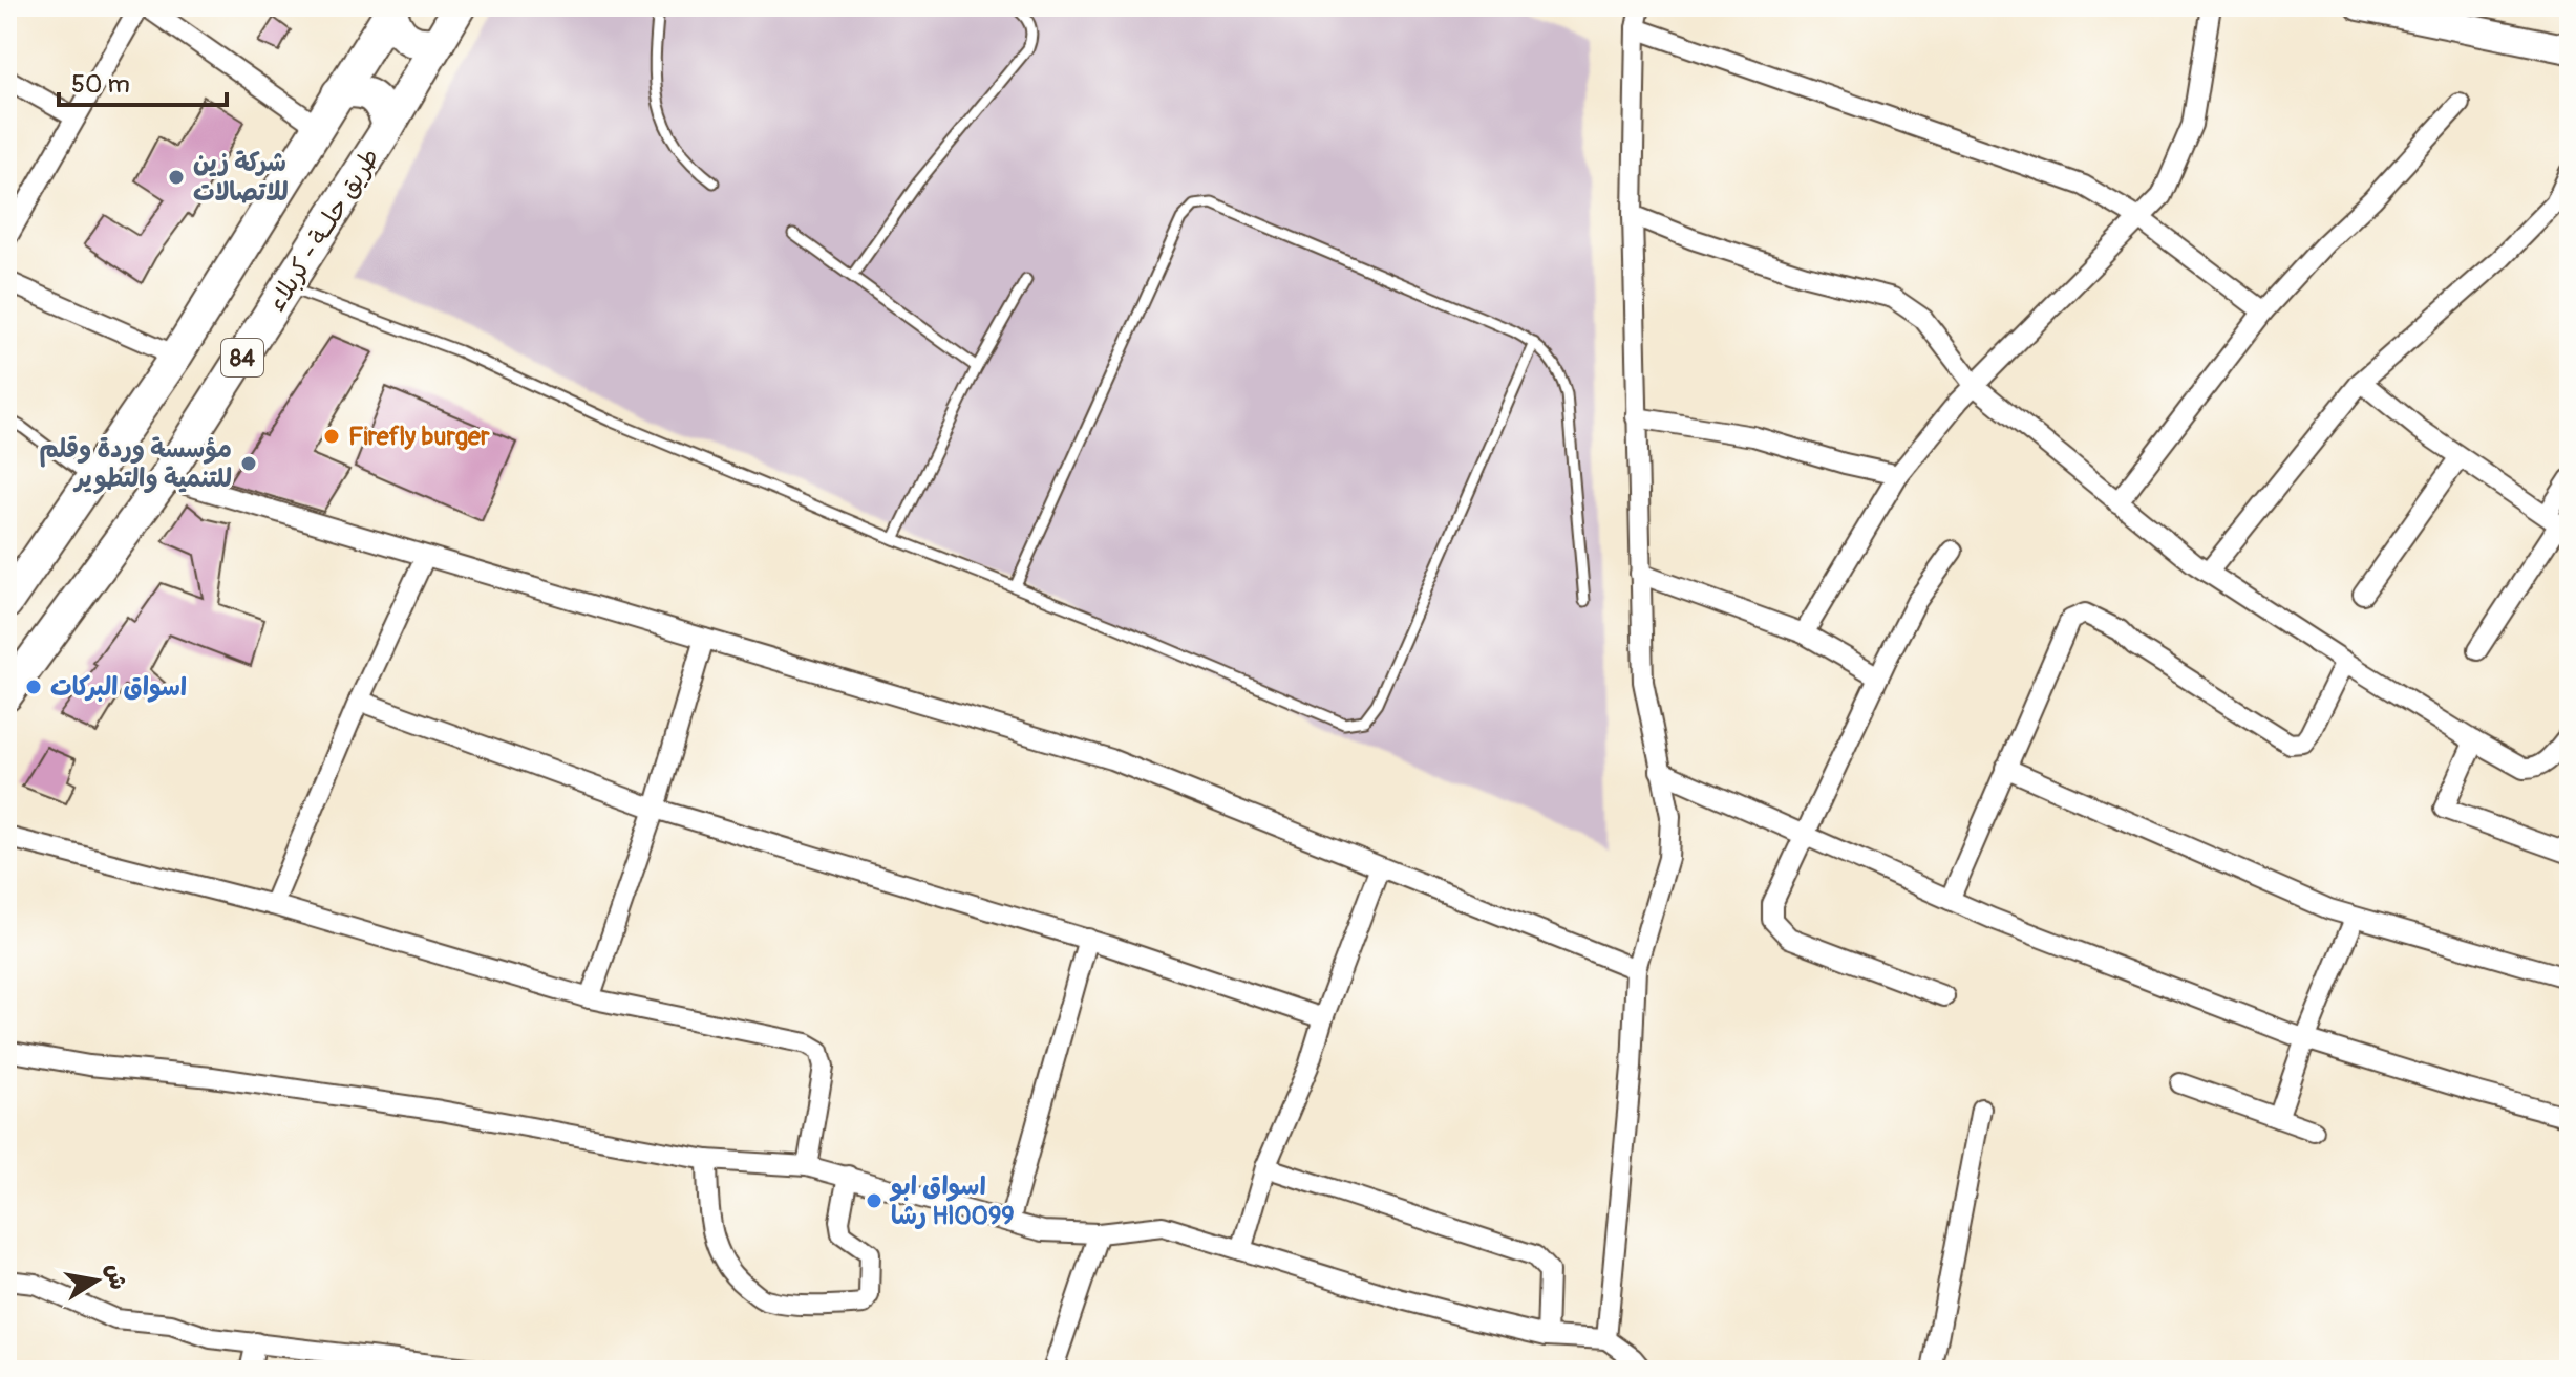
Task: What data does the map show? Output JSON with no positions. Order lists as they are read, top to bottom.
{
  "streets": {
    "main road": ["طريق حلــة - كربلاء", "84"]
  },
  "places": [
    "شركة زين للاتصالات",
    "Firefly burger",
    "مؤسسة وردة وقلم للتنمية والتطوير",
    "اسواق البركات",
    "اسواق ابو رشا Hl0099"
  ],
  "scale_bar": "50 m",
  "north": "right"
}
